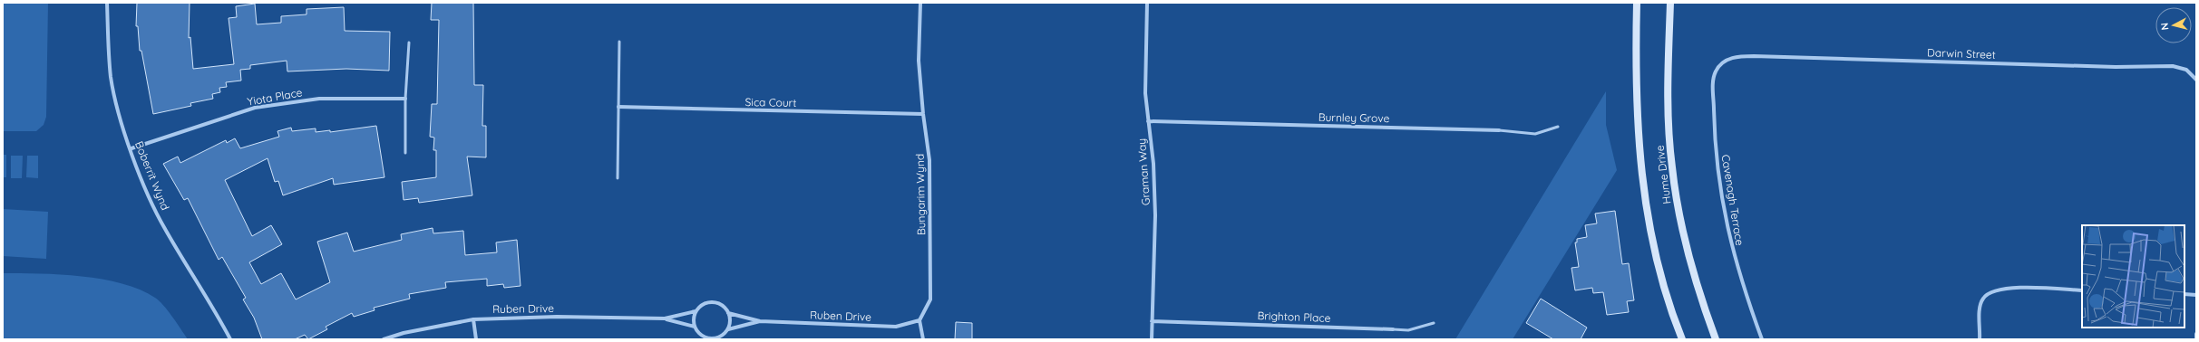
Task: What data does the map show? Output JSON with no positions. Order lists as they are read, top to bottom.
{
  "streets": {
    "street": [
      "Darwin Street",
      "Yiota Place",
      "Sica Court",
      "Burnley Grove",
      "Graman Way",
      "Hume Drive",
      "Boberrit Wynd",
      "Bungarim Wynd",
      "Cavenagh Terrace",
      "Ruben Drive",
      "Brighton Place"
    ]
  },
  "crossings": [
    ["Darwin Street", "Cavenagh Terrace"],
    ["Yiota Place", "Boberrit Wynd"],
    ["Sica Court", "Bungarim Wynd"],
    ["Burnley Grove", "Graman Way"],
    ["Graman Way", "Brighton Place"],
    ["Bungarim Wynd", "Ruben Drive"]
  ],
  "north": "left"
}
